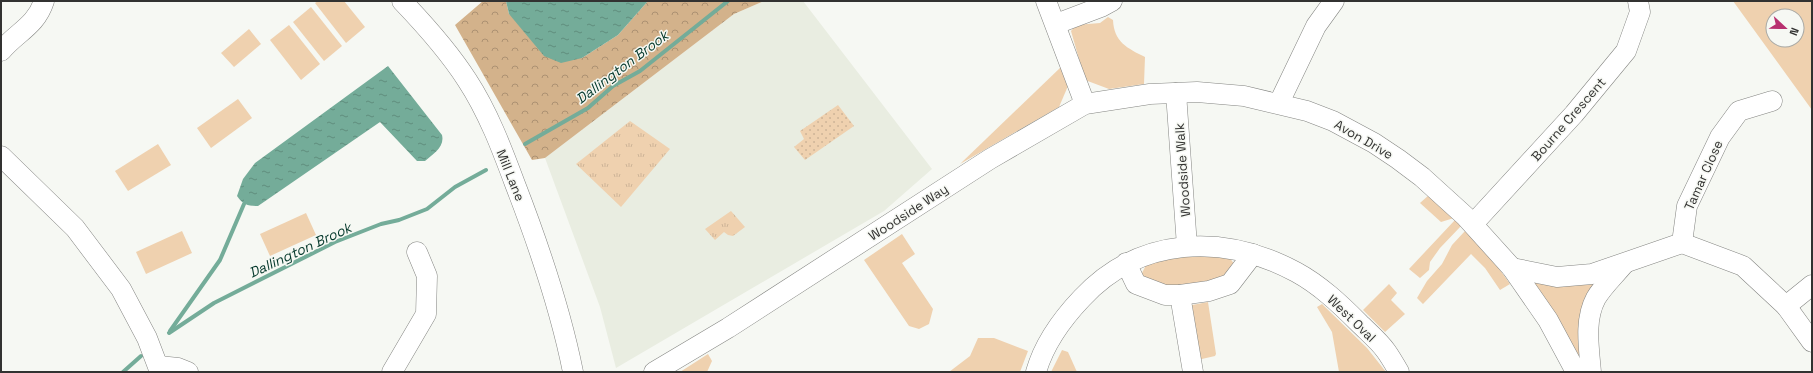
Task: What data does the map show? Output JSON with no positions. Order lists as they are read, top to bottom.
{
  "streets": {
    "street": [
      "Bourne Crescent",
      "Avon Drive",
      "Woodside Walk",
      "Mill Lane",
      "Tamar Close",
      "Woodside Way",
      "West Oval"
    ]
  },
  "crossings": [
    ["Bourne Crescent", "Avon Drive"],
    ["Avon Drive", "Woodside Walk"],
    ["Avon Drive", "Woodside Way"],
    ["Woodside Walk", "Woodside Way"],
    ["Woodside Walk", "West Oval"]
  ],
  "water": ["Dallington Brook"],
  "north": "right"
}
